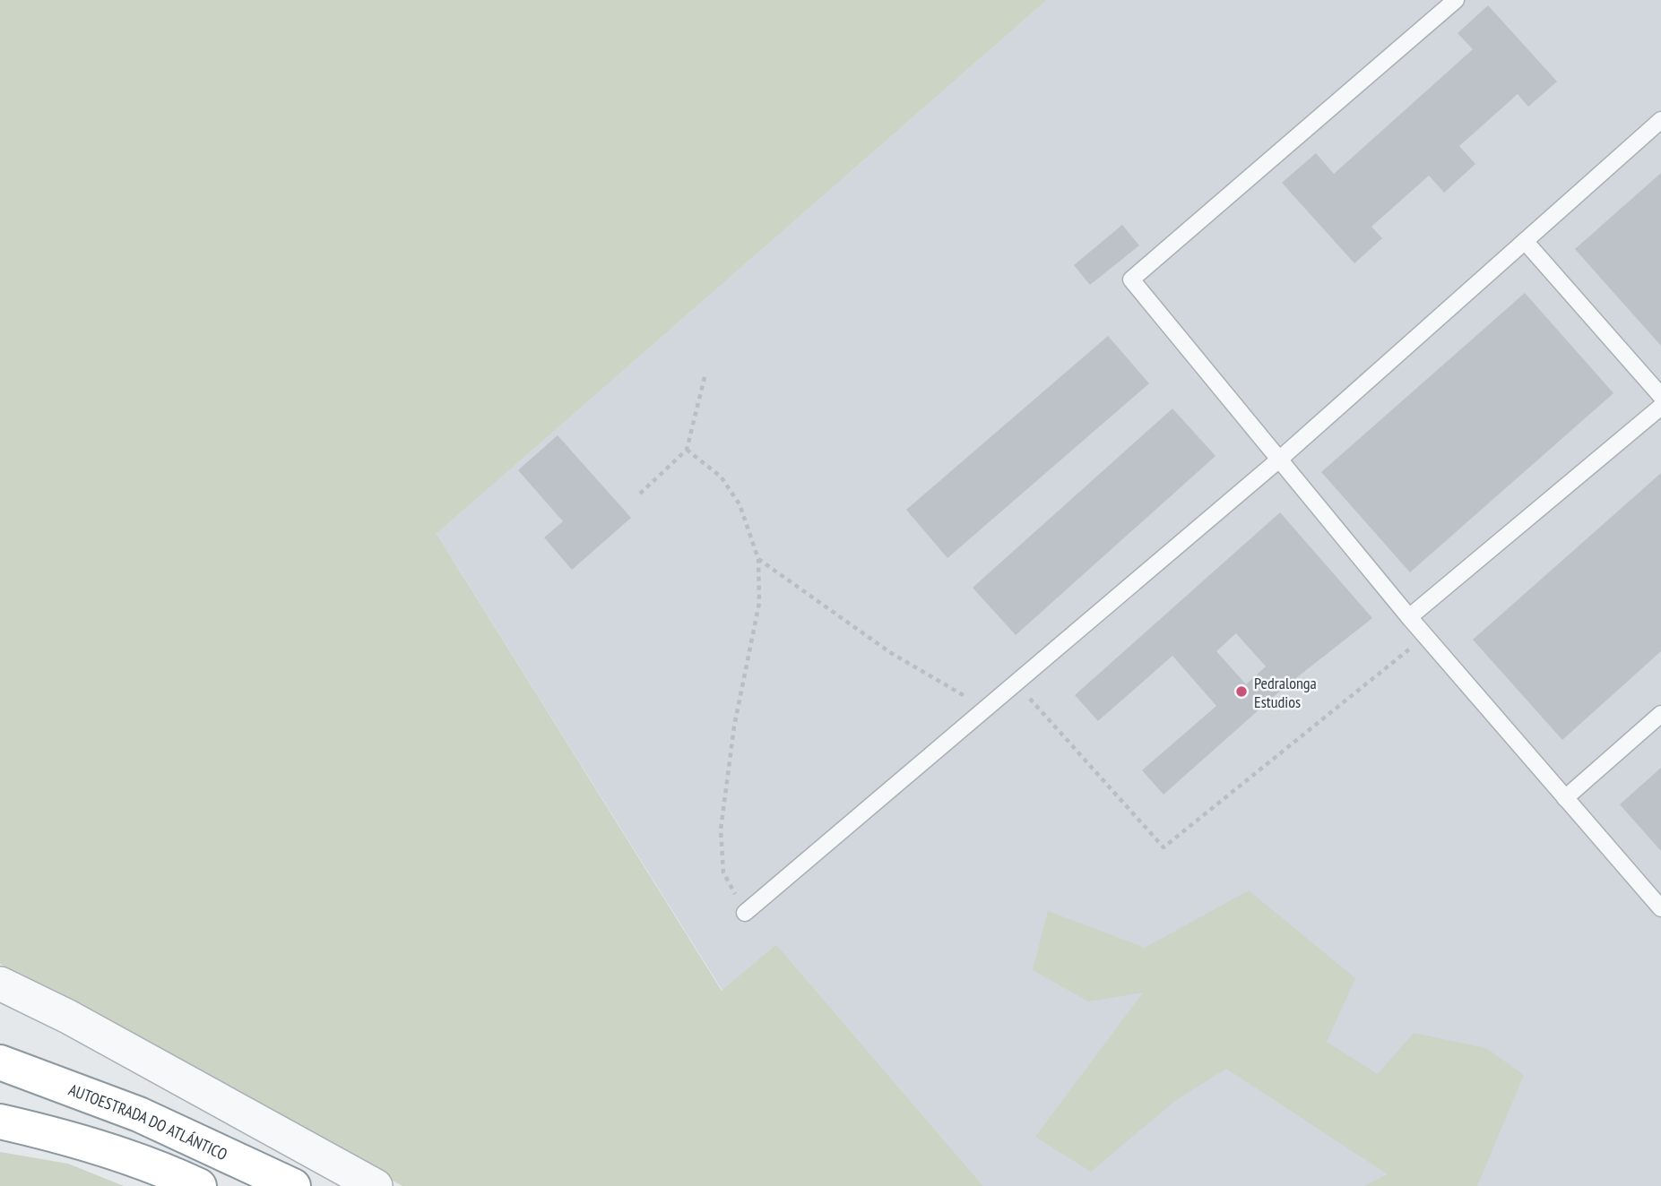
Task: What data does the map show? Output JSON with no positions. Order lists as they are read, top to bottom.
{
  "streets": {
    "highway": ["AUTOESTRADA DO ATLÁNTICO"]
  },
  "places": ["Pedralonga Estudios"]
}
